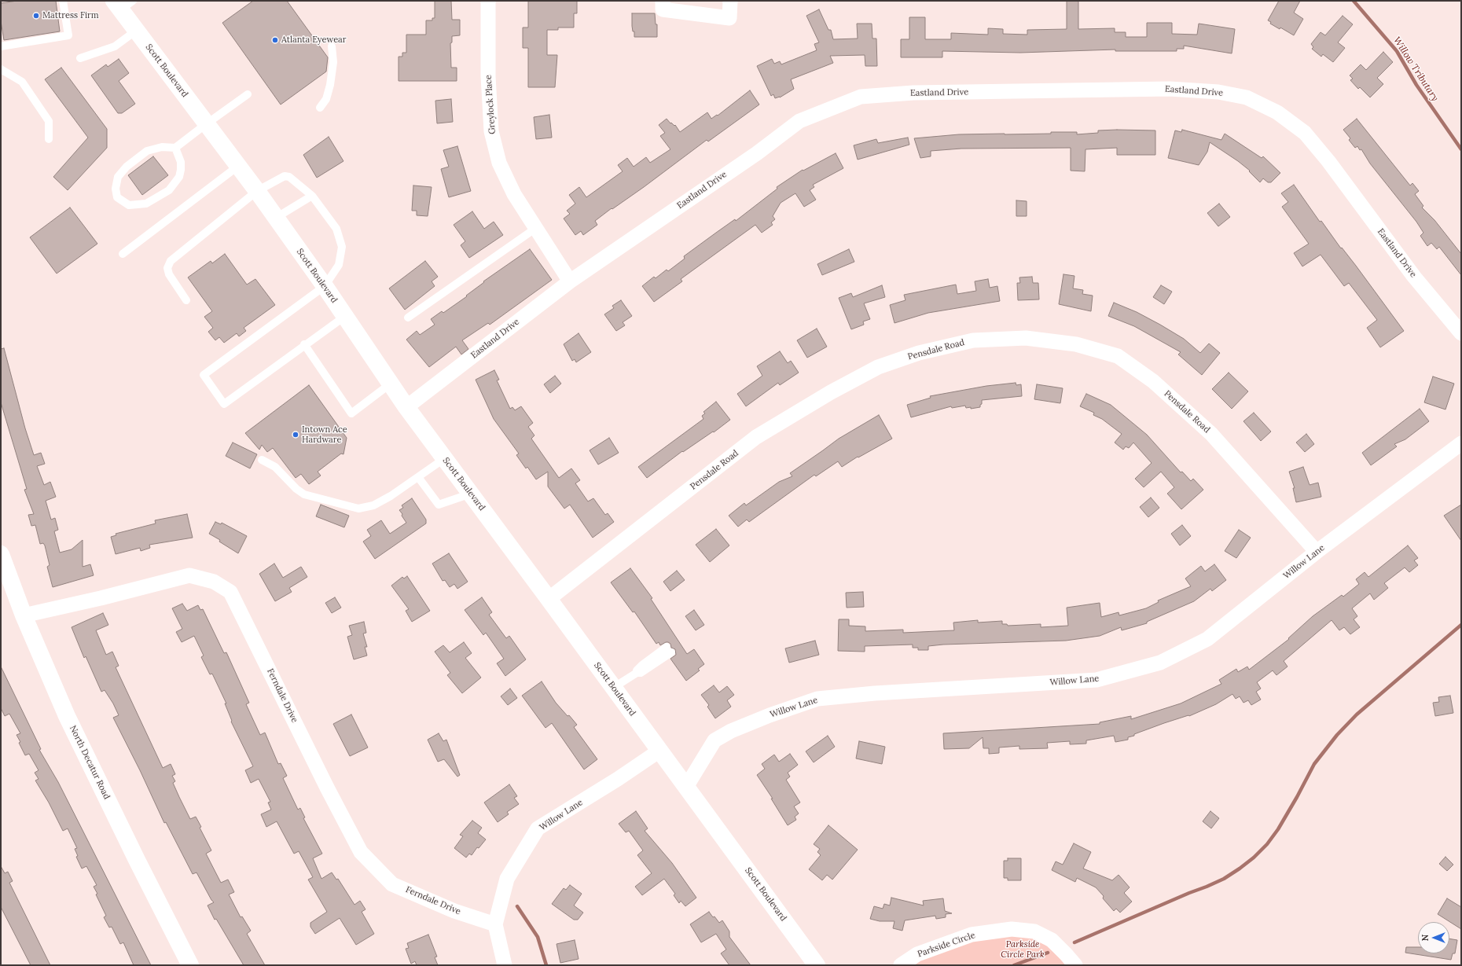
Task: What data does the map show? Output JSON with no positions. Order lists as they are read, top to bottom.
{
  "streets": {
    "main road": ["Scott Boulevard", "North Decatur Road"],
    "street": [
      "Eastland Drive",
      "Greylock Place",
      "Pensdale Road",
      "Willow Lane",
      "Ferndale Drive",
      "Parkside Circle"
    ]
  },
  "crossings": [
    ["Scott Boulevard", "Eastland Drive"],
    ["Scott Boulevard", "Pensdale Road"],
    ["Scott Boulevard", "Willow Lane"],
    ["Eastland Drive", "Greylock Place"],
    ["Pensdale Road", "Willow Lane"],
    ["Willow Lane", "Ferndale Drive"],
    ["Ferndale Drive", "North Decatur Road"]
  ],
  "water": ["Willow Tributary"],
  "parks": ["Parkside Circle Park"],
  "places": ["Mattress Firm", "Atlanta Eyewear", "Intown Ace Hardware"],
  "north": "left"
}
